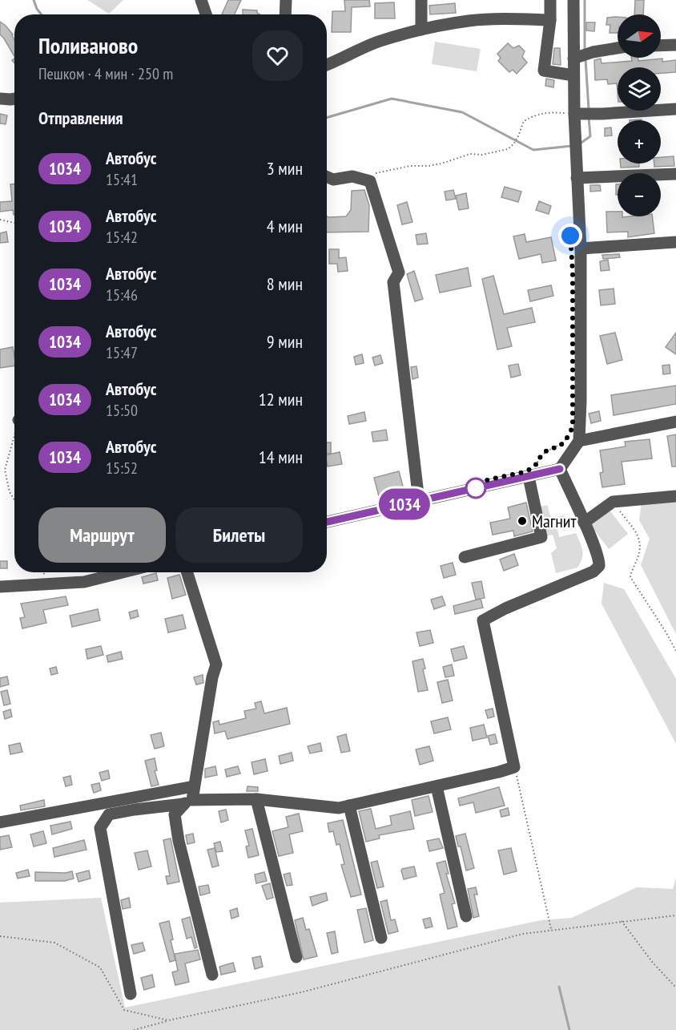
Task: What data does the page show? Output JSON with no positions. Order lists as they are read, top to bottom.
{
  "places": ["Магнит"],
  "lines": ["bus line 1034"],
  "north": "right",
  "page": {
    "on_map": "1034",
    "map_buttons": ["+", "−"],
    "heading": [
      ["Поливаново", "Пешком · 4 мин · 250 m"],
      "Отправления"
    ],
    "list": [
      {
        "mark": "1034",
        "name": "Автобус",
        "note": "15:41",
        "value": "3 мин"
      },
      {
        "mark": "1034",
        "name": "Автобус",
        "note": "15:42",
        "value": "4 мин"
      },
      {
        "mark": "1034",
        "name": "Автобус",
        "note": "15:46",
        "value": "8 мин"
      },
      {
        "mark": "1034",
        "name": "Автобус",
        "note": "15:47",
        "value": "9 мин"
      },
      {
        "mark": "1034",
        "name": "Автобус",
        "note": "15:50",
        "value": "12 мин"
      },
      {
        "mark": "1034",
        "name": "Автобус",
        "note": "15:52",
        "value": "14 мин"
      }
    ],
    "buttons": ["Маршрут", "Билеты"]
  }
}
